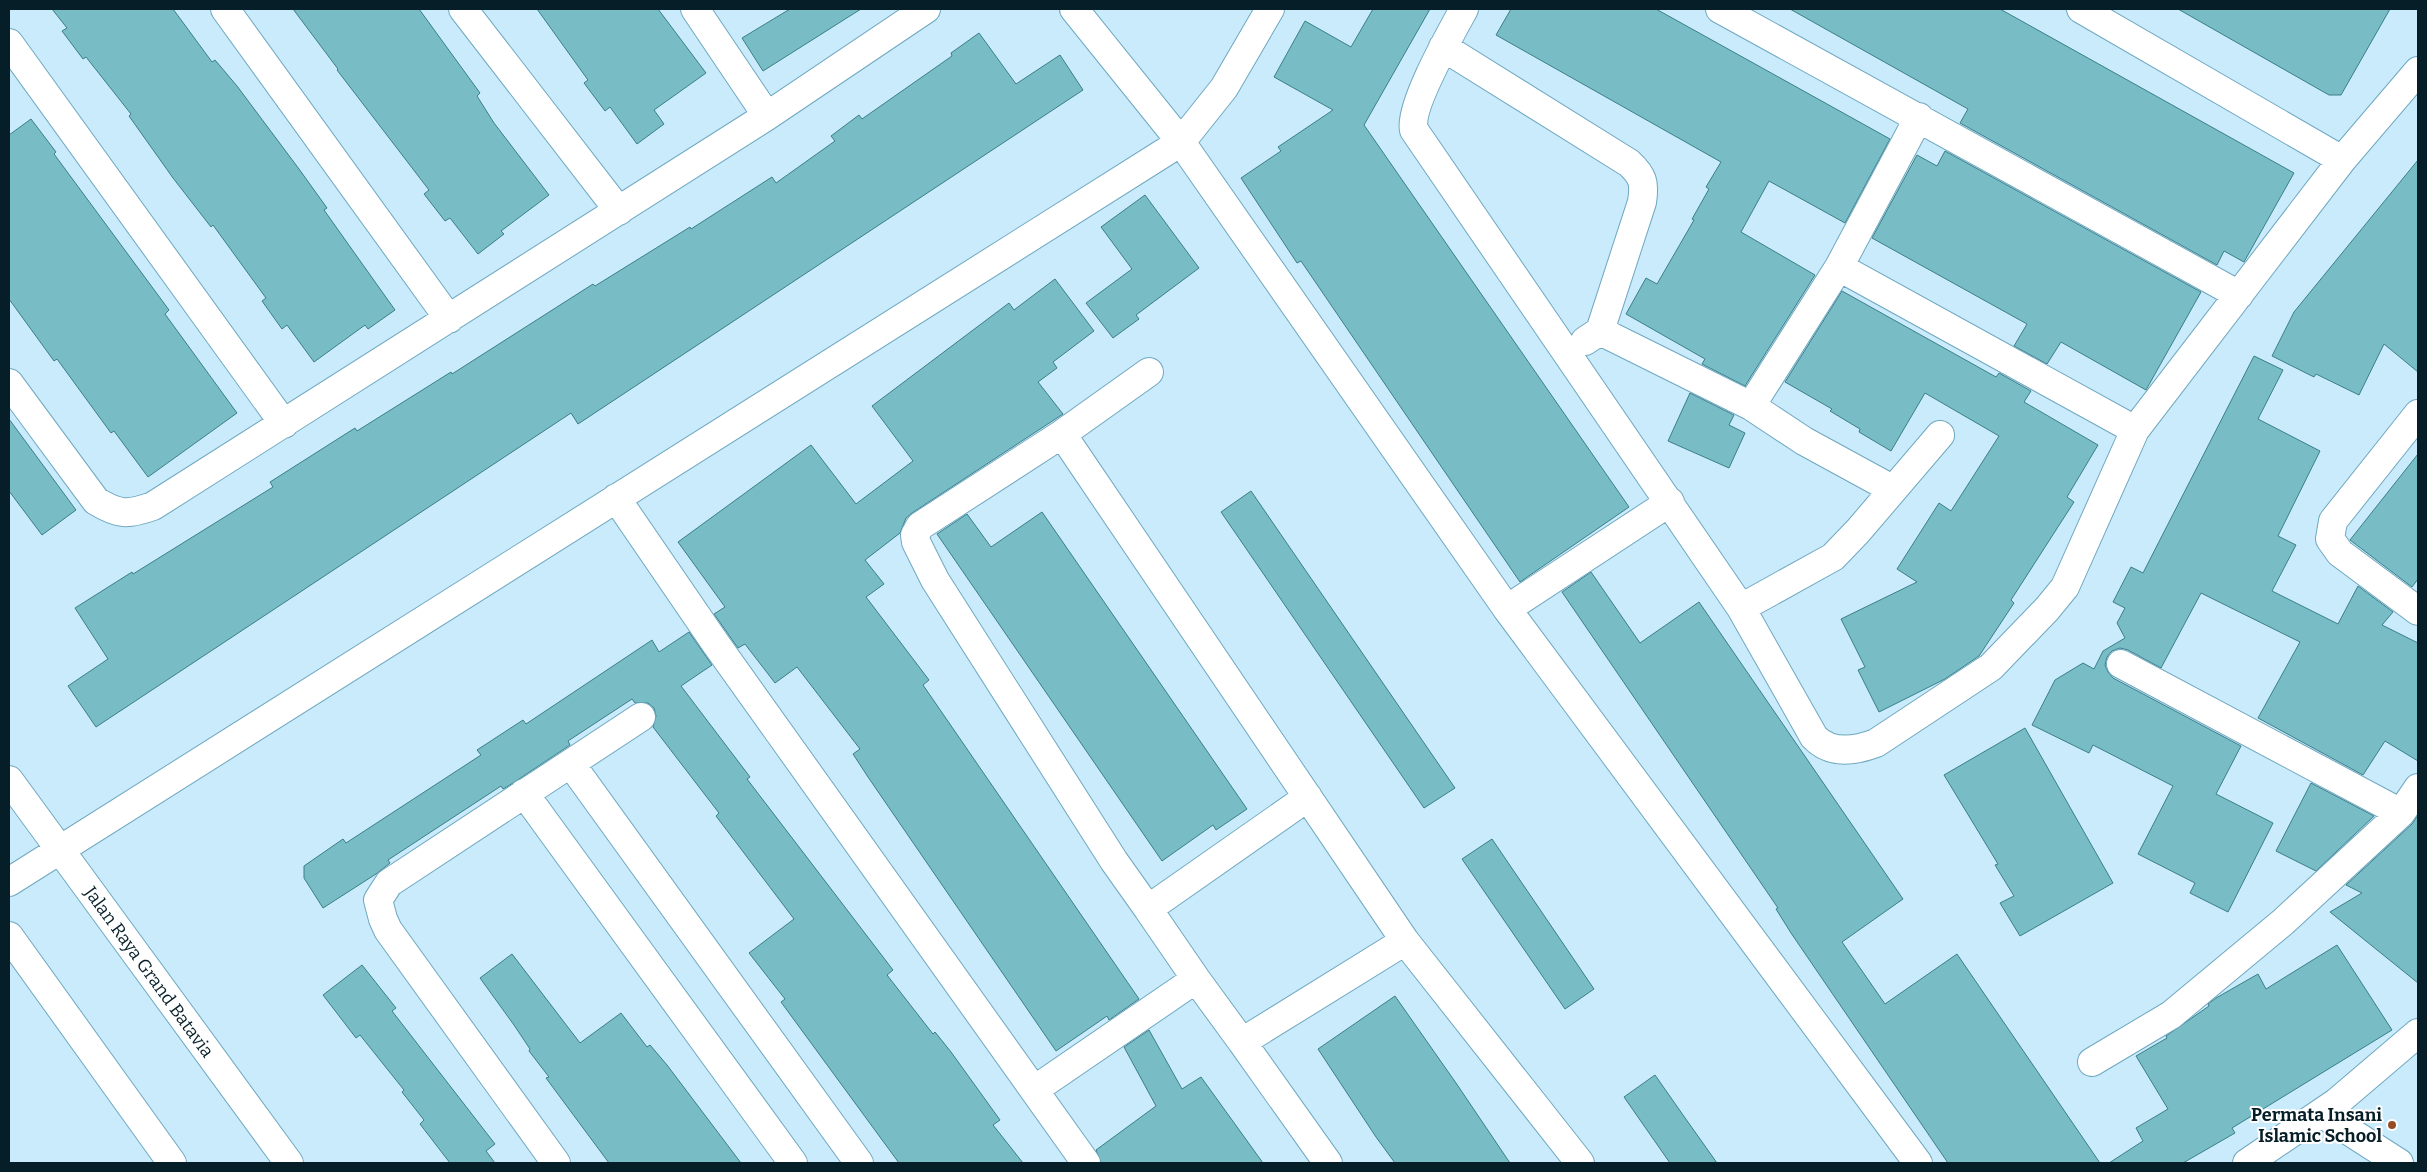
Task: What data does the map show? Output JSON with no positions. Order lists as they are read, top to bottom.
{
  "streets": {
    "street": ["Jalan Raya Grand Batavia"]
  },
  "places": ["Permata Insani Islamic School"]
}
